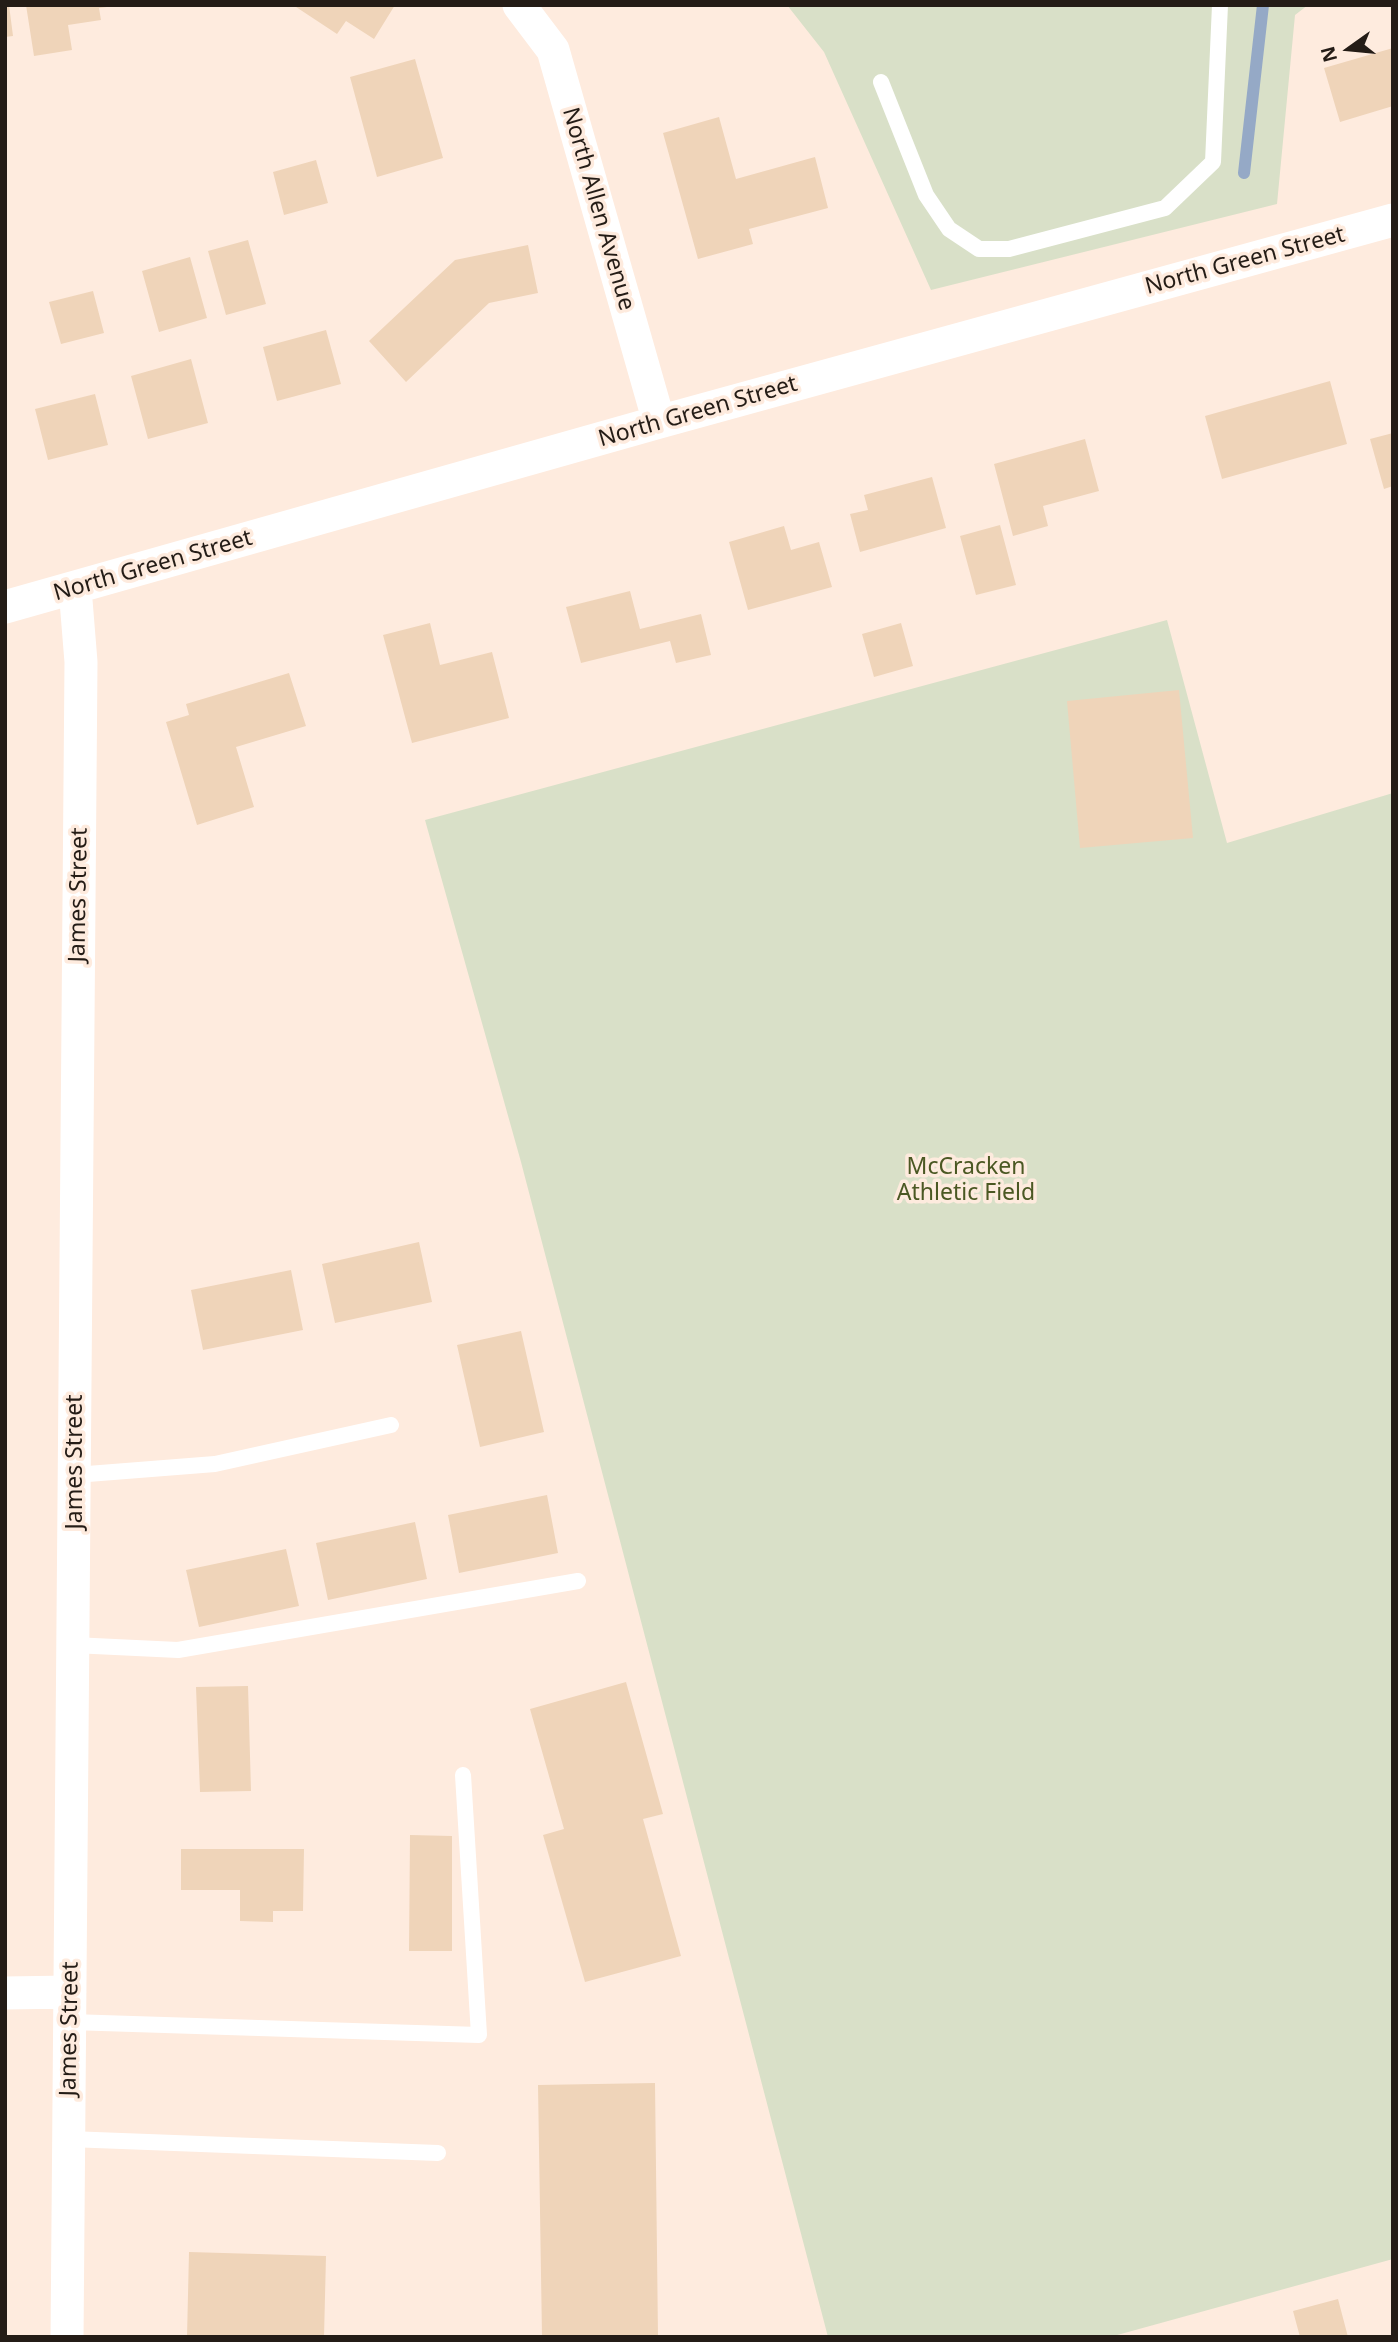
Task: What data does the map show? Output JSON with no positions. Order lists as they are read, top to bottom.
{
  "streets": {
    "street": ["North Allen Avenue", "North Green Street", "James Street"]
  },
  "crossings": [
    ["North Allen Avenue", "North Green Street"],
    ["North Green Street", "James Street"]
  ],
  "parks": ["McCracken Athletic Field"],
  "north": "left"
}
